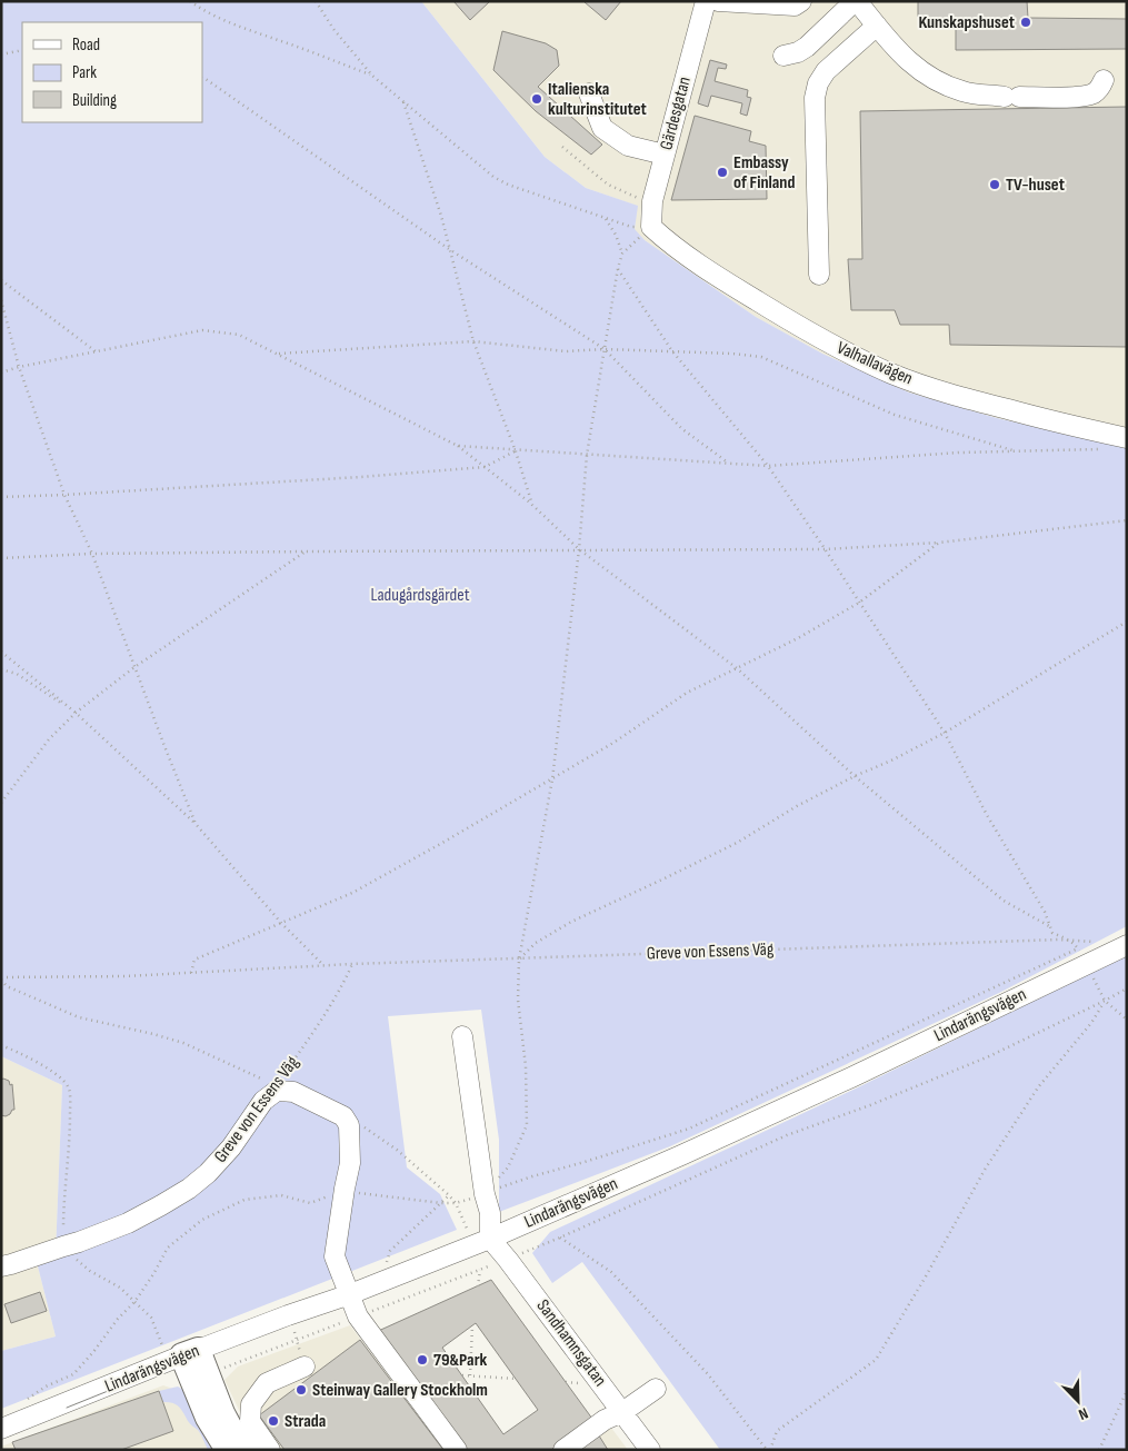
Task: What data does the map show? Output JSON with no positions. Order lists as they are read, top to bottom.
{
  "streets": {
    "street": [
      "Gärdesgatan",
      "Valhallavägen",
      "Greve von Essens Väg",
      "Lindarängsvägen",
      "Sandhamnsgatan"
    ]
  },
  "crossings": [
    ["Gärdesgatan", "Valhallavägen"],
    ["Lindarängsvägen", "Sandhamnsgatan"]
  ],
  "parks": ["Ladugårdsgärdet"],
  "places": [
    "Kunskapshuset",
    "Italienska kulturinstitutet",
    "Embassy of Finland",
    "TV-huset",
    "79&Park",
    "Steinway Gallery Stockholm",
    "Strada"
  ],
  "legend": ["Road", "Park", "Building"],
  "north": "bottom right"
}
